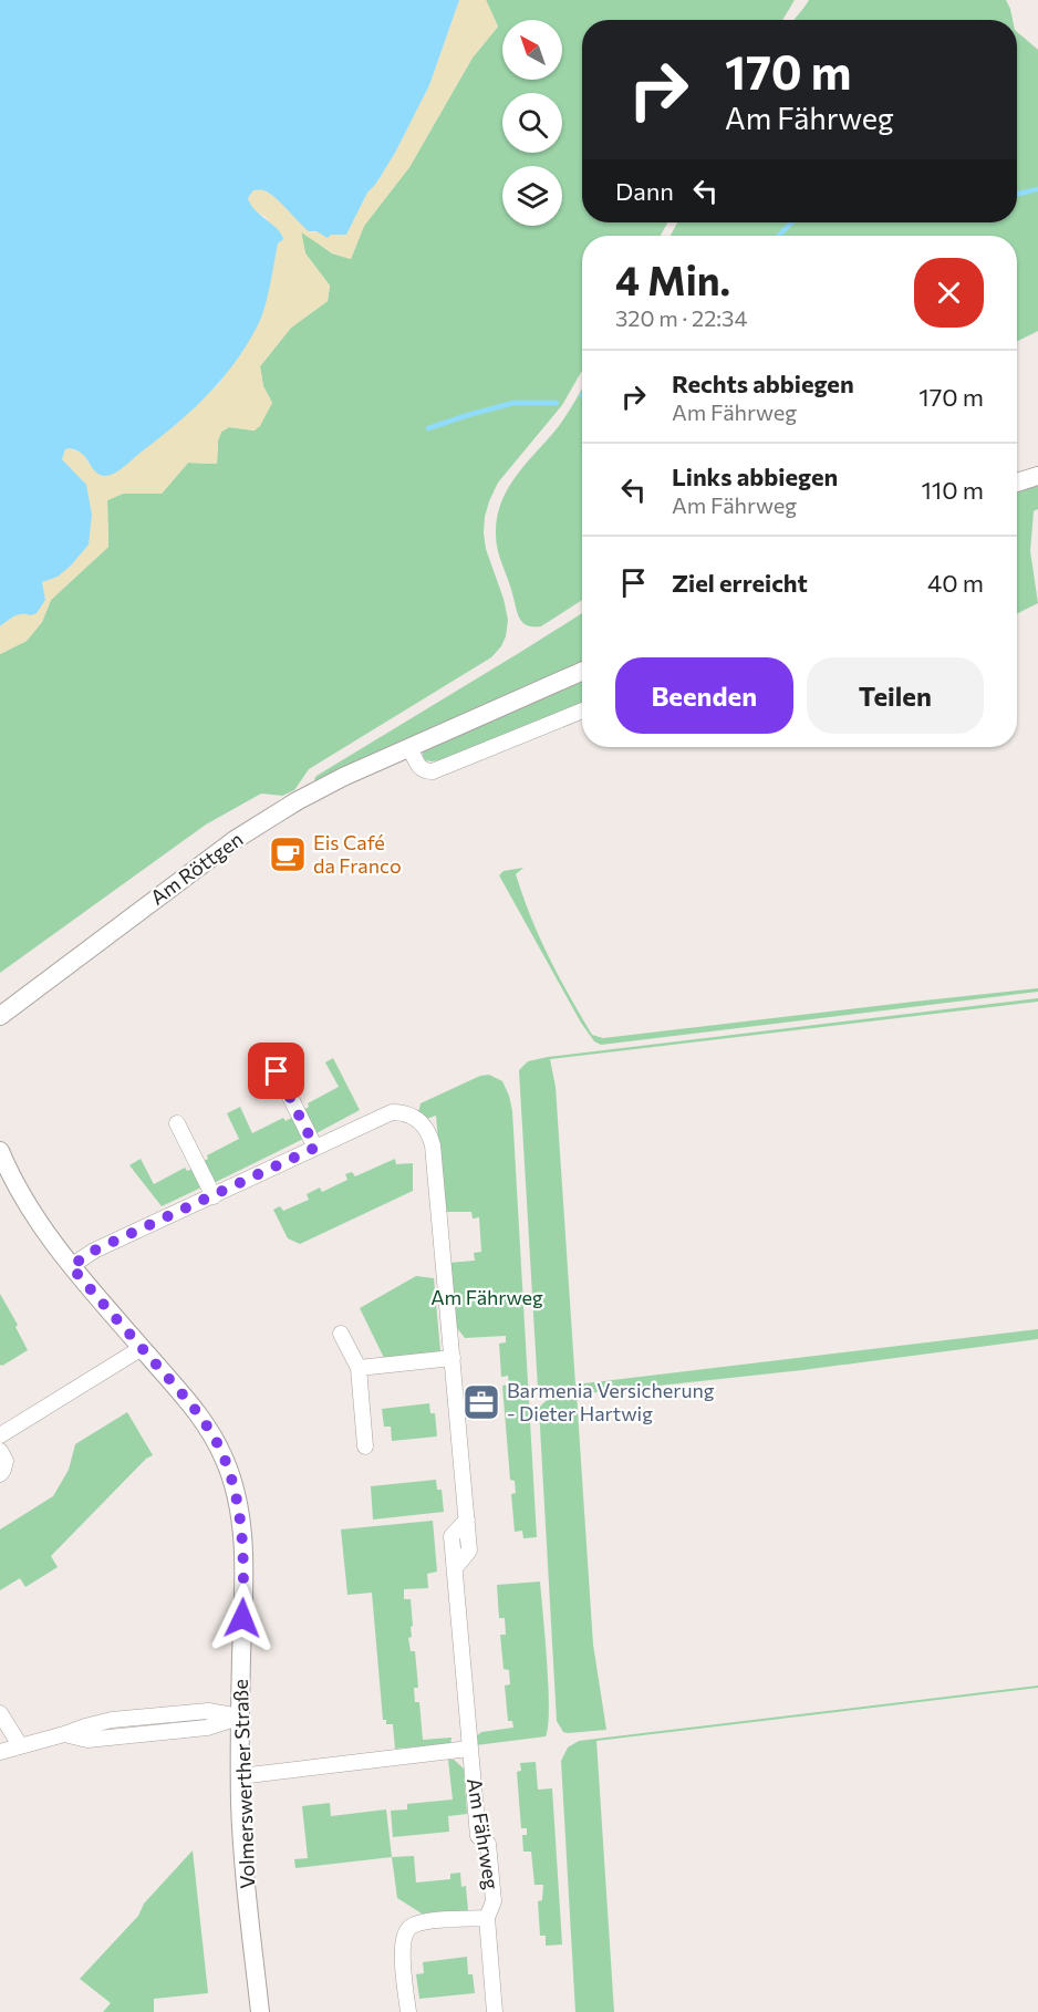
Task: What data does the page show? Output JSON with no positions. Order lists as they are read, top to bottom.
{
  "streets": {
    "street": ["Am Röttgen", "Volmerswerther Straße", "Am Fährweg"]
  },
  "crossings": [
    ["Volmerswerther Straße", "Am Fährweg"]
  ],
  "parks": ["Am Fährweg"],
  "places": {
    "cafe": ["Eis Café da Franco"],
    "office": ["Barmenia Versicherung - Dieter Hartwig"]
  },
  "north": "top left",
  "page": {
    "turn": ["170 m", "Am Fährweg"],
    "then": "Dann",
    "heading": ["4 Min.", "320 m · 22:34"],
    "list": [
      {
        "name": "Rechts abbiegen",
        "note": "Am Fährweg",
        "value": "170 m"
      },
      {
        "name": "Links abbiegen",
        "note": "Am Fährweg",
        "value": "110 m"
      },
      {
        "name": "Ziel erreicht",
        "value": "40 m"
      }
    ],
    "buttons": ["Beenden", "Teilen"]
  }
}
